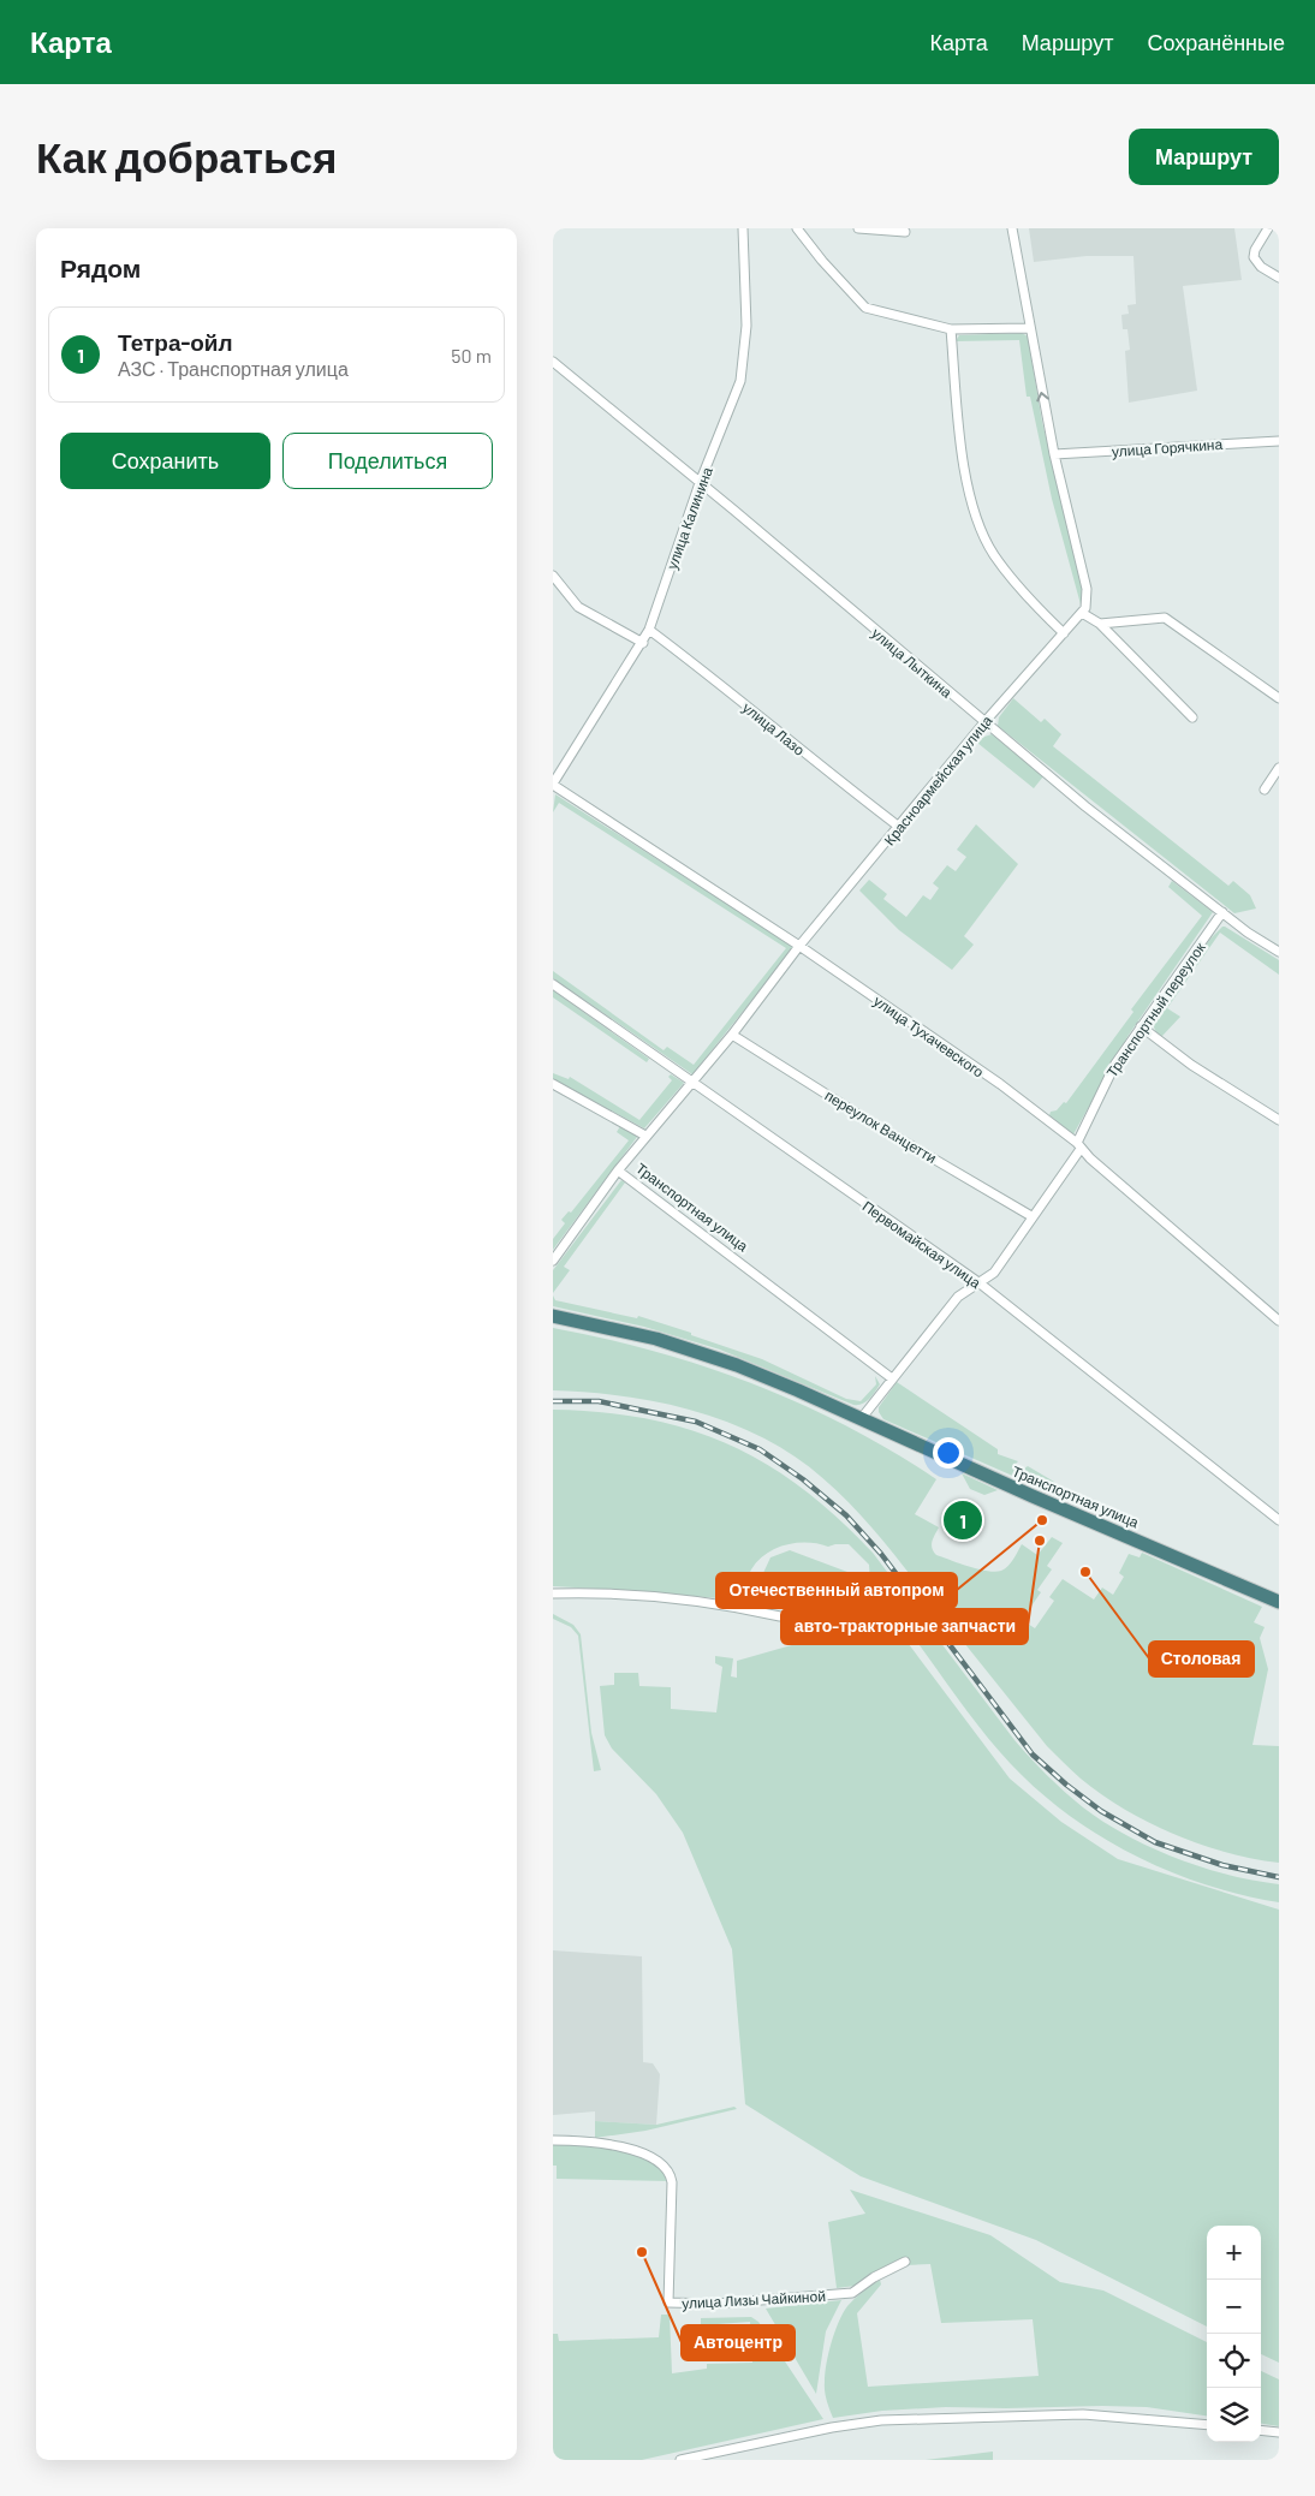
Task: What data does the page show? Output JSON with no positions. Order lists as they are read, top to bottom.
{
  "streets": {
    "highway": ["Транспортная улица"],
    "street": [
      "улица Горячкина",
      "улица Калинина",
      "улица Лыткина",
      "улица Лазо",
      "Красноармейская улица",
      "Транспортный переулок",
      "улица Тухачевского",
      "переулок Ванцетти",
      "Первомайская улица",
      "улица Лизы Чайкиной"
    ]
  },
  "crossings": [
    ["улица Калинина", "улица Лыткина"],
    ["улица Калинина", "улица Лазо"],
    ["улица Калинина", "улица Тухачевского"],
    ["улица Лыткина", "Красноармейская улица"],
    ["улица Лыткина", "Транспортный переулок"],
    ["улица Лазо", "Красноармейская улица"],
    ["Красноармейская улица", "улица Тухачевского"],
    ["Красноармейская улица", "переулок Ванцетти"],
    ["Красноармейская улица", "Транспортная улица"],
    ["Красноармейская улица", "Первомайская улица"],
    ["Транспортный переулок", "улица Тухачевского"],
    ["Транспортный переулок", "переулок Ванцетти"],
    ["Транспортный переулок", "Транспортная улица"],
    ["Транспортный переулок", "Первомайская улица"]
  ],
  "places": [
    "Отечественный автопром",
    "авто-тракторные запчасти",
    "Столовая",
    "Автоцентр"
  ],
  "page": {
    "header": "Карта",
    "nav": ["Карта", "Маршрут", "Сохранённые"],
    "buttons": [
      "Маршрут",
      ["Сохранить", "Поделиться"]
    ],
    "title": "Как добраться",
    "heading": "Рядом",
    "list": [
      {
        "mark": "1",
        "name": "Тетра-ойл",
        "note": "АЗС · Транспортная улица",
        "value": "50 m"
      }
    ],
    "pins": "1",
    "map_buttons": ["+", "−"]
  }
}
